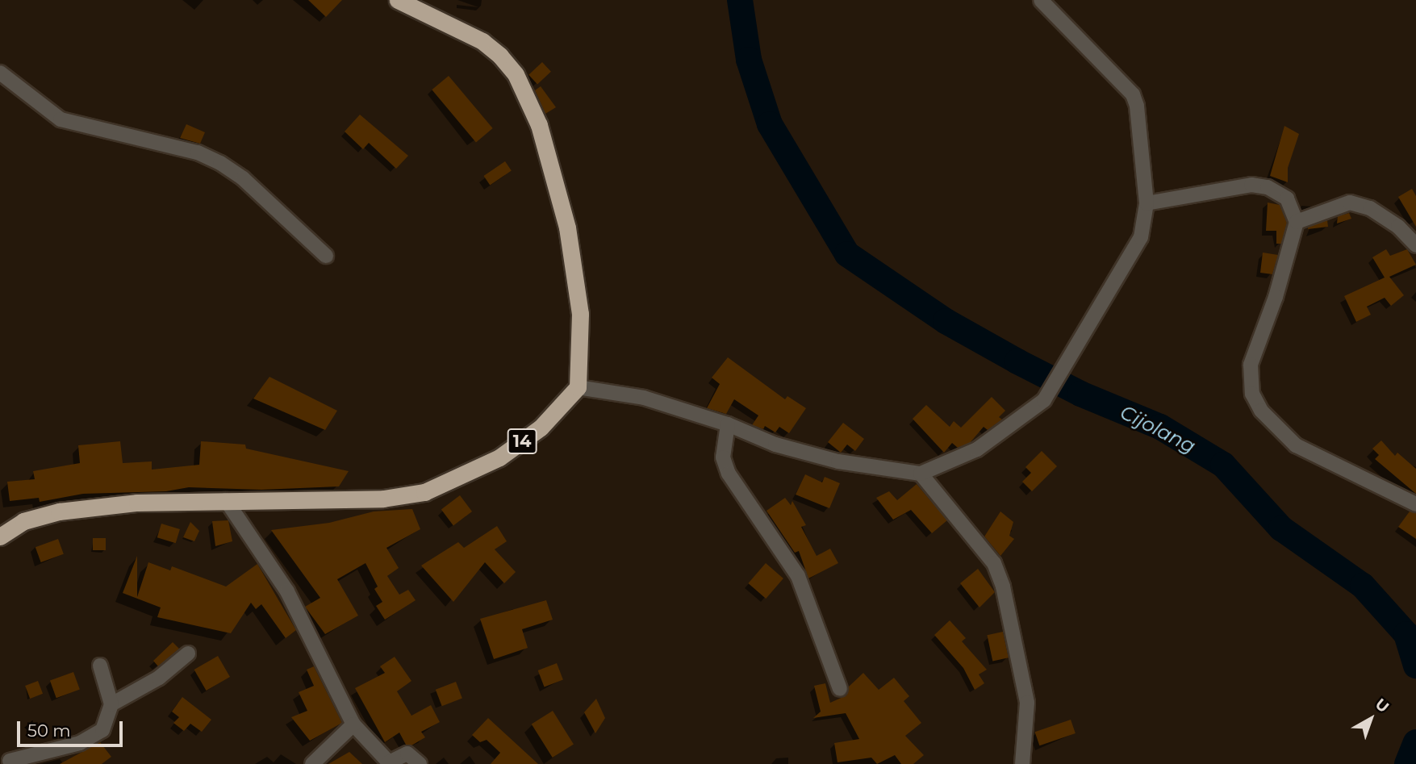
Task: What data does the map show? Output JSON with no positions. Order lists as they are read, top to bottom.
{
  "streets": {
    "highway": ["14"]
  },
  "water": ["Cijolang"],
  "scale_bar": "50 m",
  "north": "top right"
}
